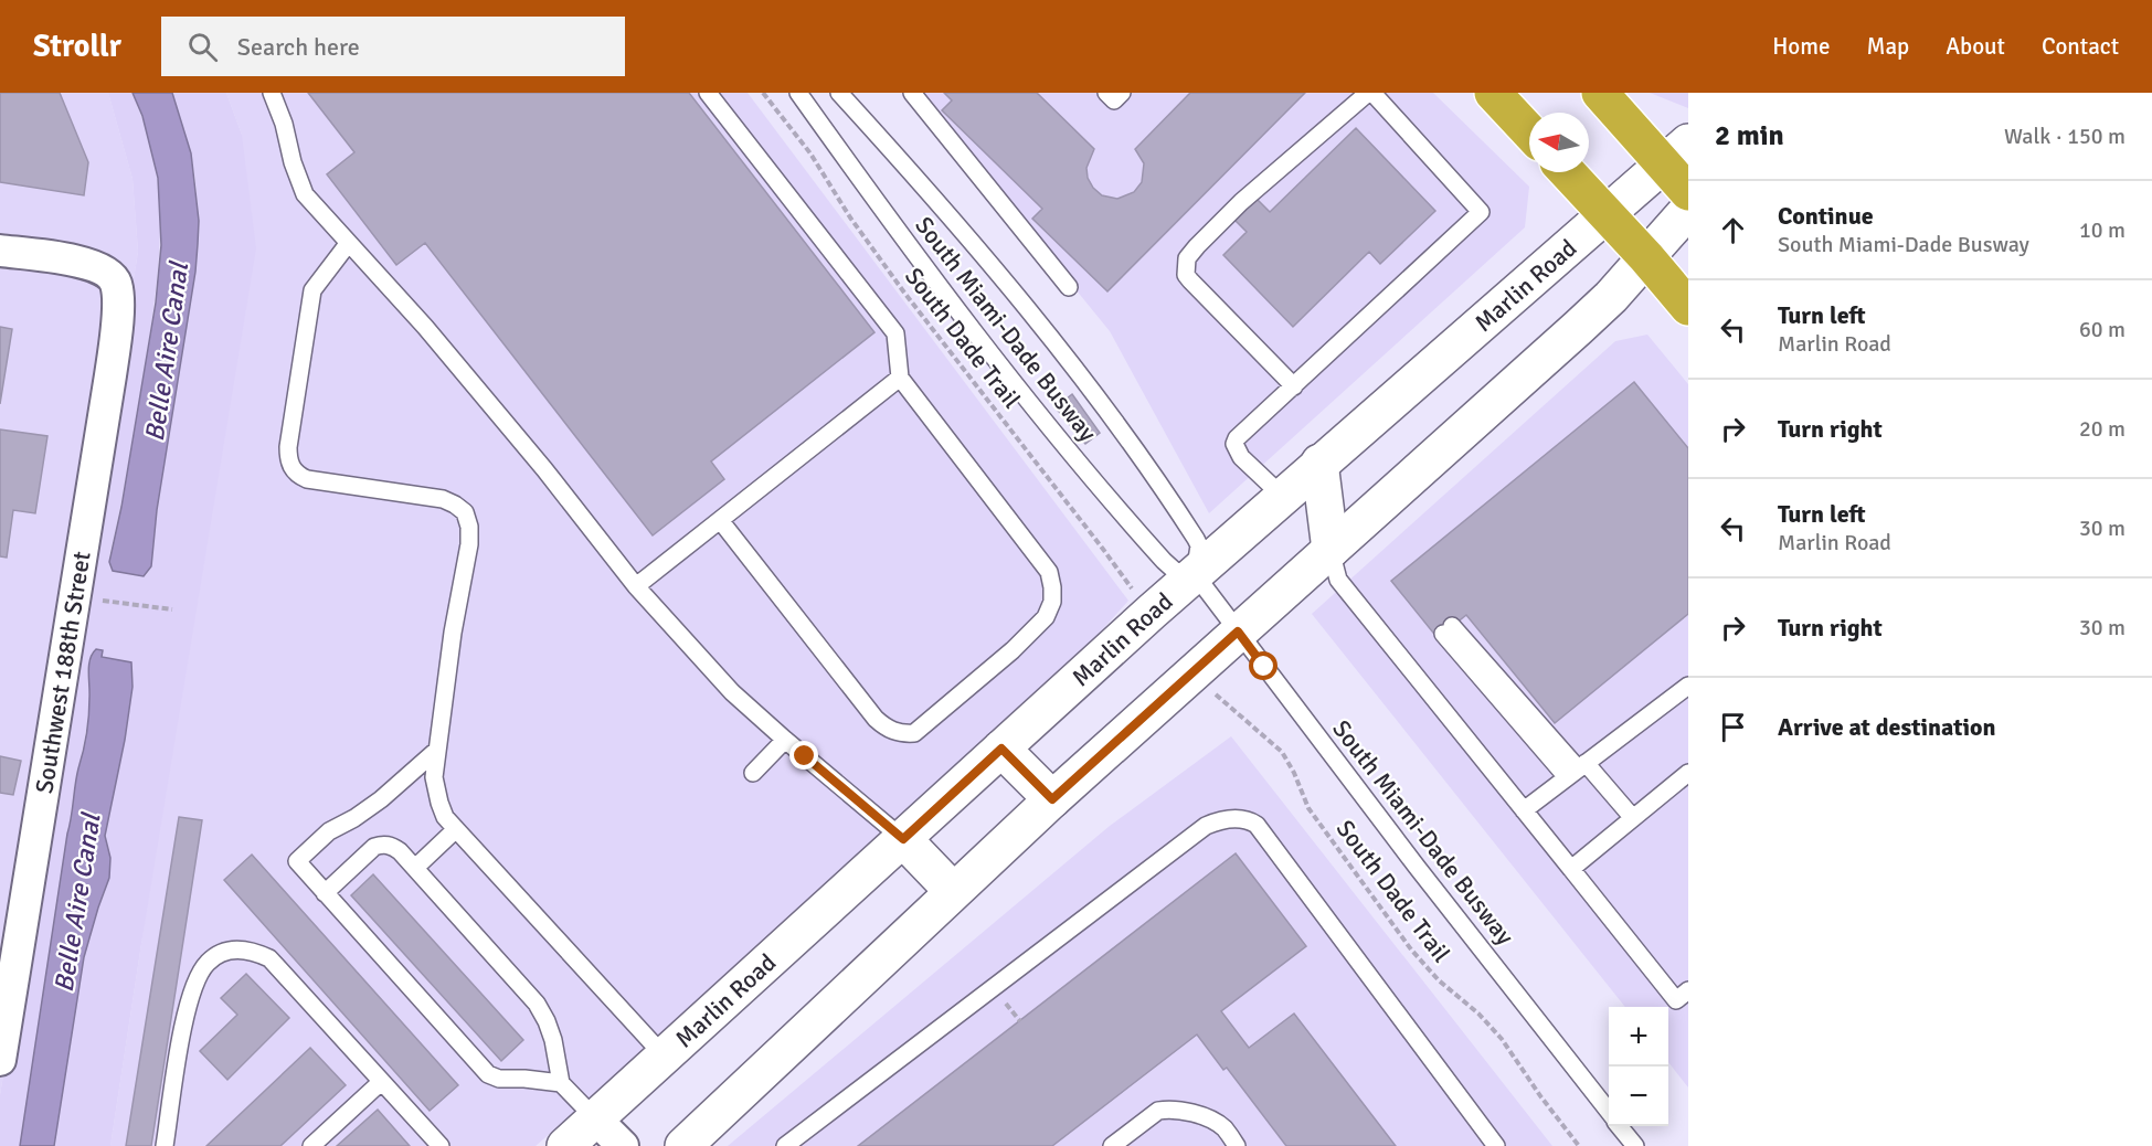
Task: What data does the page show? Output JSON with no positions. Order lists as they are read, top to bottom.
{
  "streets": {
    "street": ["Marlin Road", "Southwest 188th Street"],
    "lane": ["South Miami-Dade Busway"],
    "path": ["South Dade Trail"]
  },
  "crossings": [
    ["Marlin Road", "South Miami-Dade Busway"]
  ],
  "water": ["Belle Aire Canal"],
  "north": "left",
  "page": {
    "header": "Strollr",
    "search": "Search here",
    "nav": [
      "Home",
      "Map",
      "About",
      "Contact"
    ],
    "heading": ["2 min", "Walk · 150 m"],
    "list": [
      ["Continue", "South Miami-Dade Busway", "10 m"],
      ["Turn left", "Marlin Road", "60 m"],
      ["Turn right", "20 m"],
      ["Turn left", "Marlin Road", "30 m"],
      ["Turn right", "30 m"],
      "Arrive at destination"
    ],
    "map_buttons": ["+", "−"]
  }
}
